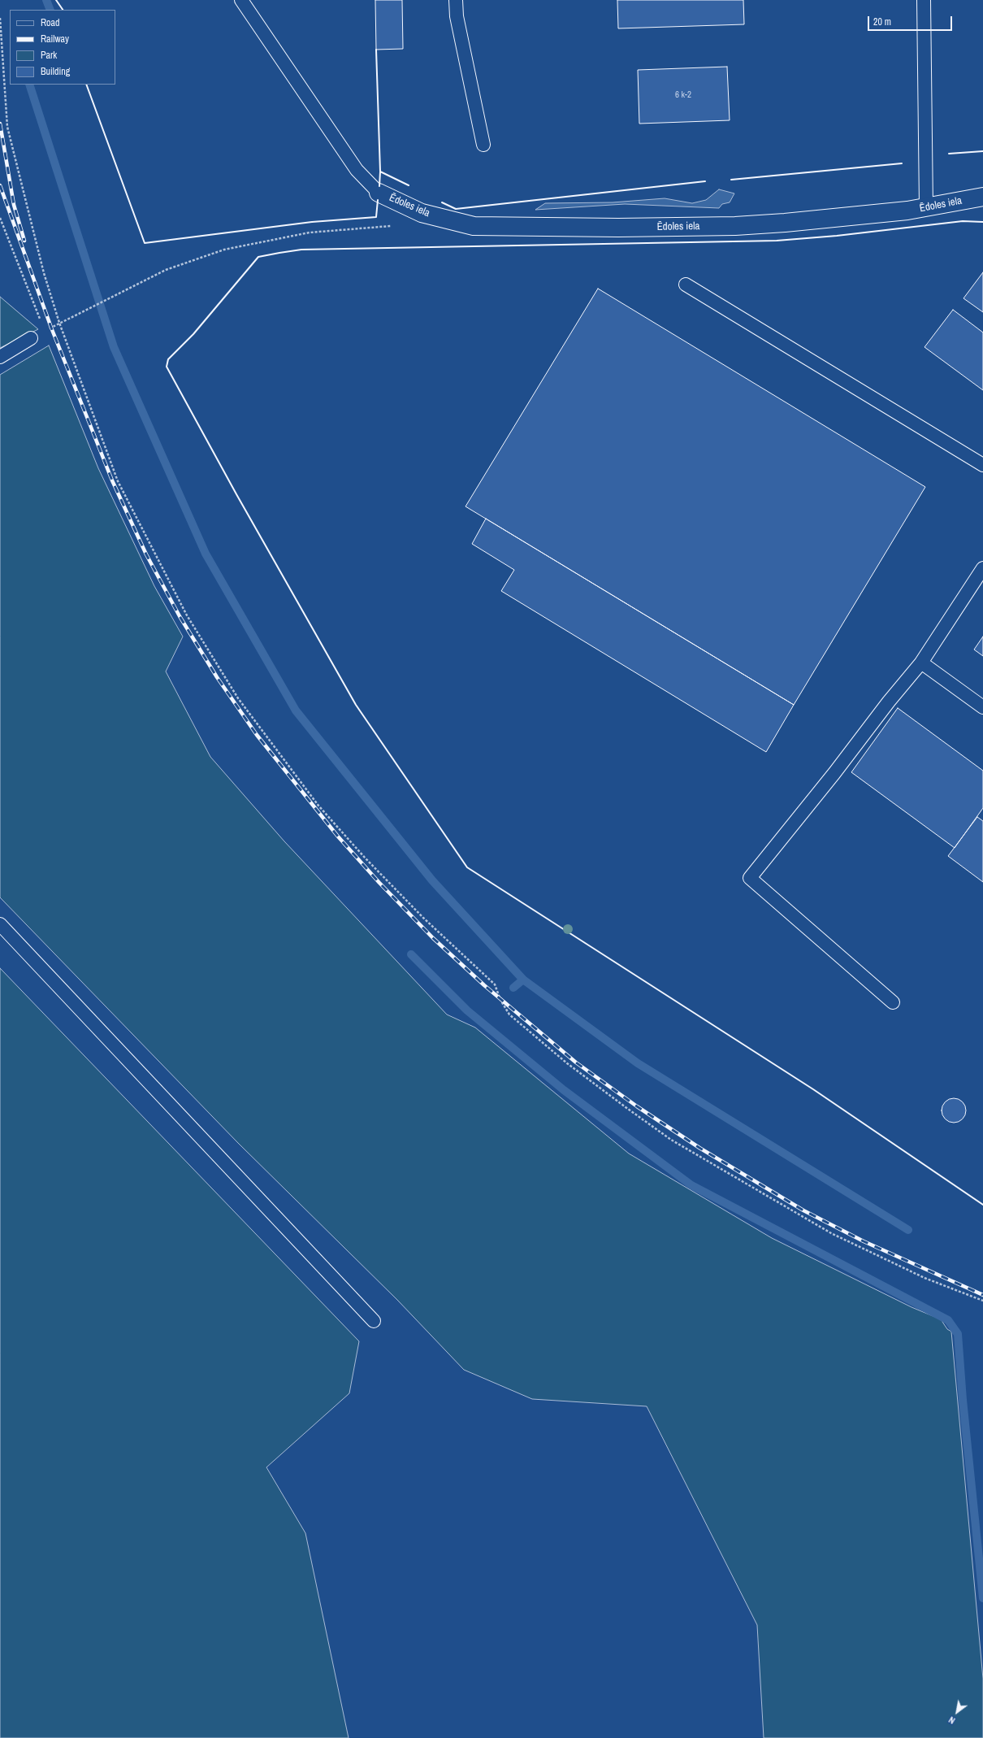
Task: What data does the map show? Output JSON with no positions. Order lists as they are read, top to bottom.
{
  "streets": {
    "street": ["Ēdoles iela"]
  },
  "house_numbers": ["6 k-2"],
  "legend": [
    "Road",
    "Railway",
    "Park",
    "Building"
  ],
  "scale_bar": "20 m",
  "north": "bottom left"
}
